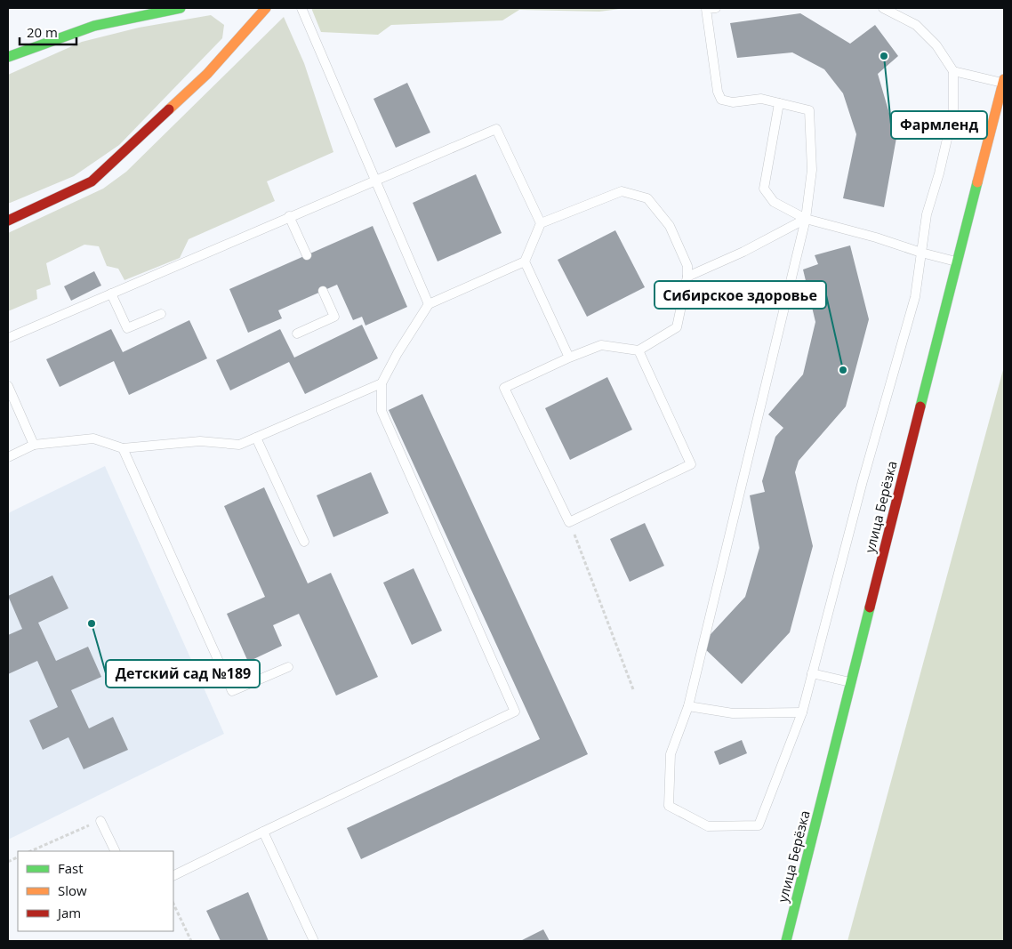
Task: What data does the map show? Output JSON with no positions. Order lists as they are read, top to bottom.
{
  "streets": {
    "main road": ["улица Берёзка"]
  },
  "places": ["Фармленд", "Сибирское здоровье", "Детский сад №189"],
  "legend": ["Fast", "Slow", "Jam"],
  "scale_bar": "20 m"
}
